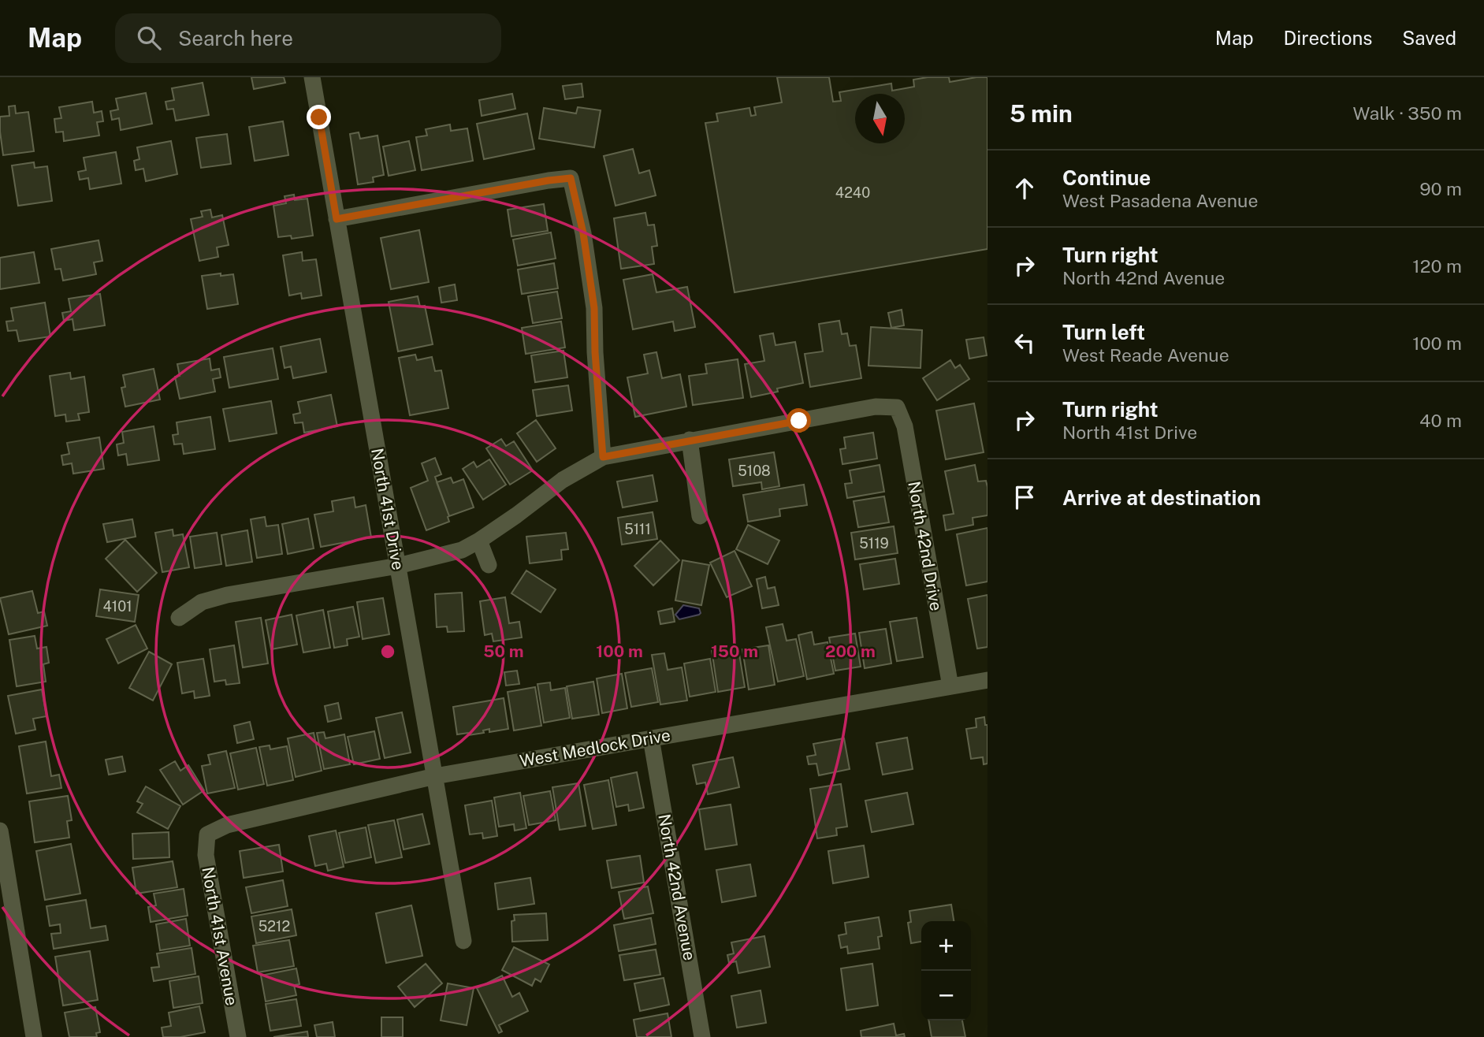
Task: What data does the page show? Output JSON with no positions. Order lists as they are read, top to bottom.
{
  "streets": {
    "street": [
      "North 41st Drive",
      "North 42nd Drive",
      "West Medlock Drive",
      "North 42nd Avenue",
      "North 41st Avenue"
    ]
  },
  "crossings": [
    ["North 41st Drive", "West Medlock Drive"],
    ["North 42nd Drive", "West Medlock Drive"],
    ["West Medlock Drive", "North 42nd Avenue"],
    ["West Medlock Drive", "North 41st Avenue"]
  ],
  "house_numbers": [
    "4240",
    "5108",
    "5111",
    "5119",
    "4101",
    "5212"
  ],
  "north": "bottom",
  "page": {
    "header": "Map",
    "search": "Search here",
    "nav": ["Map", "Directions", "Saved"],
    "heading": ["5 min", "Walk · 350 m"],
    "list": [
      ["Continue", "West Pasadena Avenue", "90 m"],
      ["Turn right", "North 42nd Avenue", "120 m"],
      ["Turn left", "West Reade Avenue", "100 m"],
      ["Turn right", "North 41st Drive", "40 m"],
      "Arrive at destination"
    ],
    "map_buttons": ["+", "−"]
  },
  "rings": [
    "50 m",
    "100 m",
    "150 m",
    "200 m"
  ]
}
